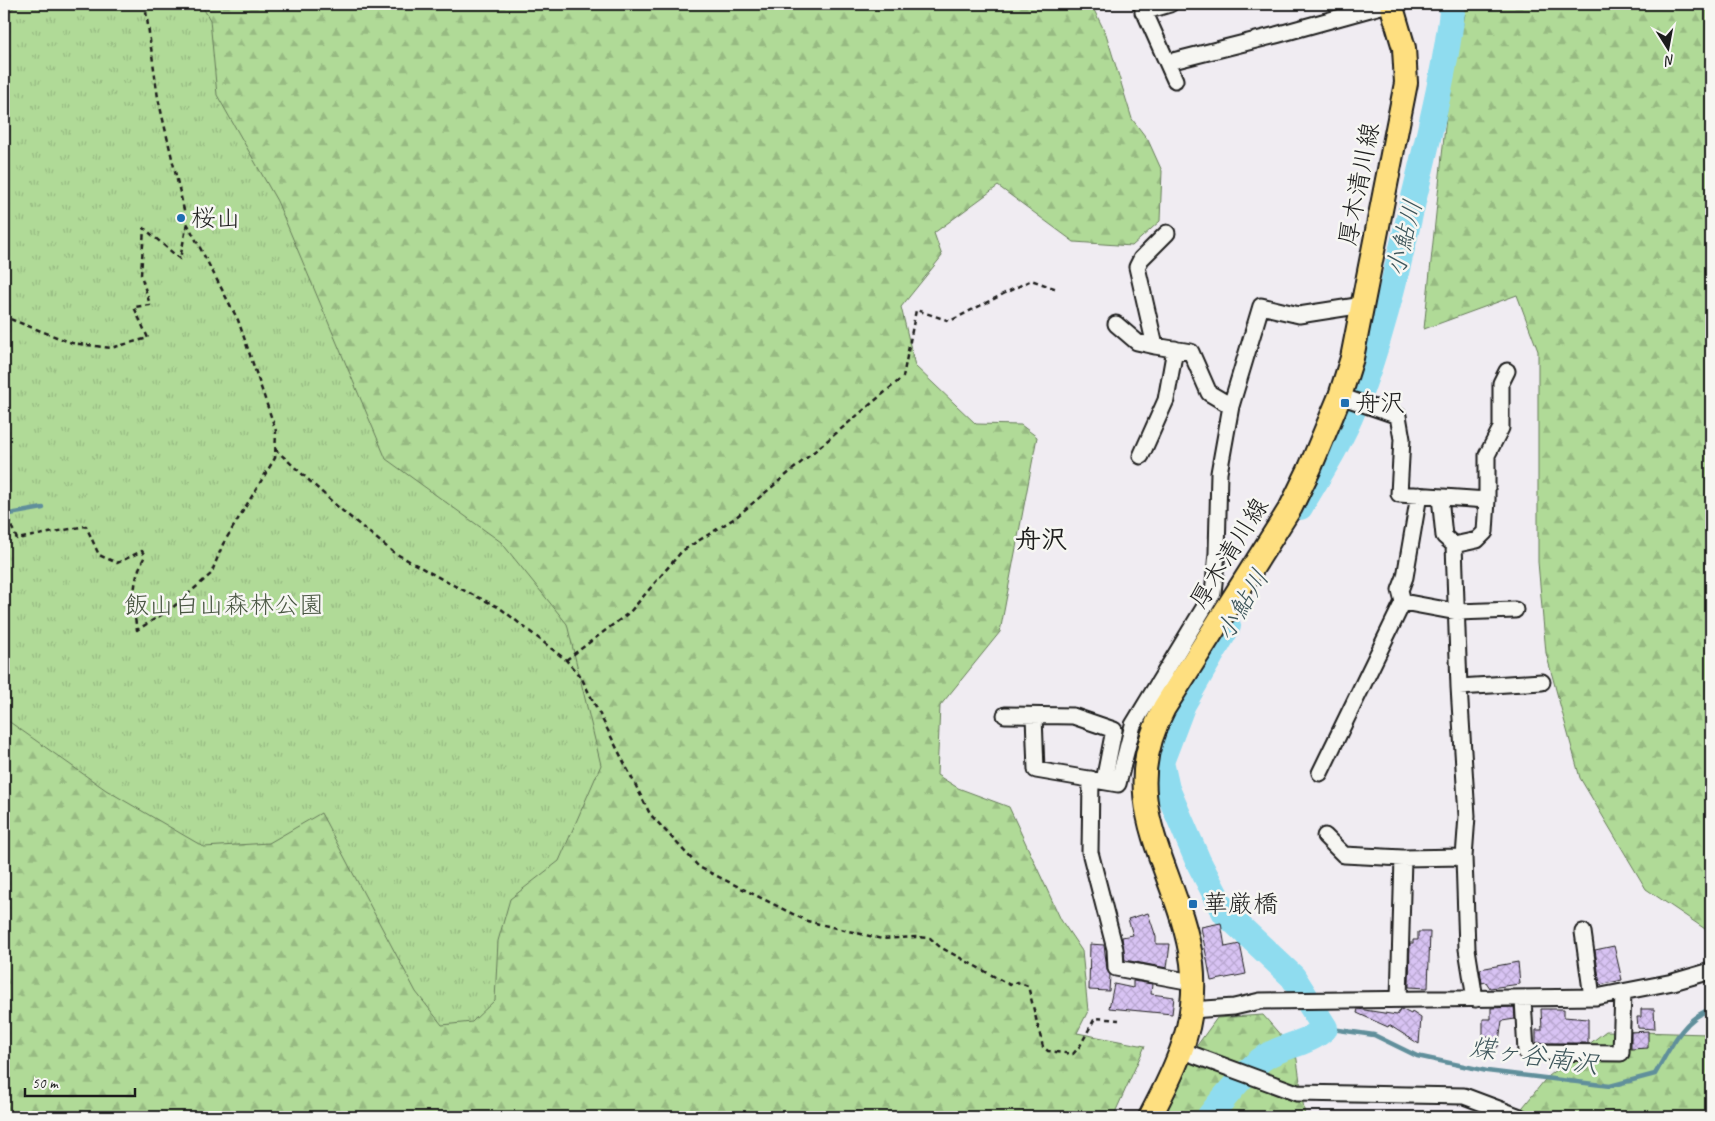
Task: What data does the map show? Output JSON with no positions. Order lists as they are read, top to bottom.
{
  "streets": {
    "main road": ["厚木清川線"]
  },
  "districts": ["舟沢"],
  "water": ["小鮎川", "煤ヶ谷南沢"],
  "parks": ["飯山白山森林公園"],
  "places": {
    "other": ["桜山"],
    "transit": ["舟沢", "華厳橋"]
  },
  "scale_bar": "50 m",
  "north": "bottom"
}
